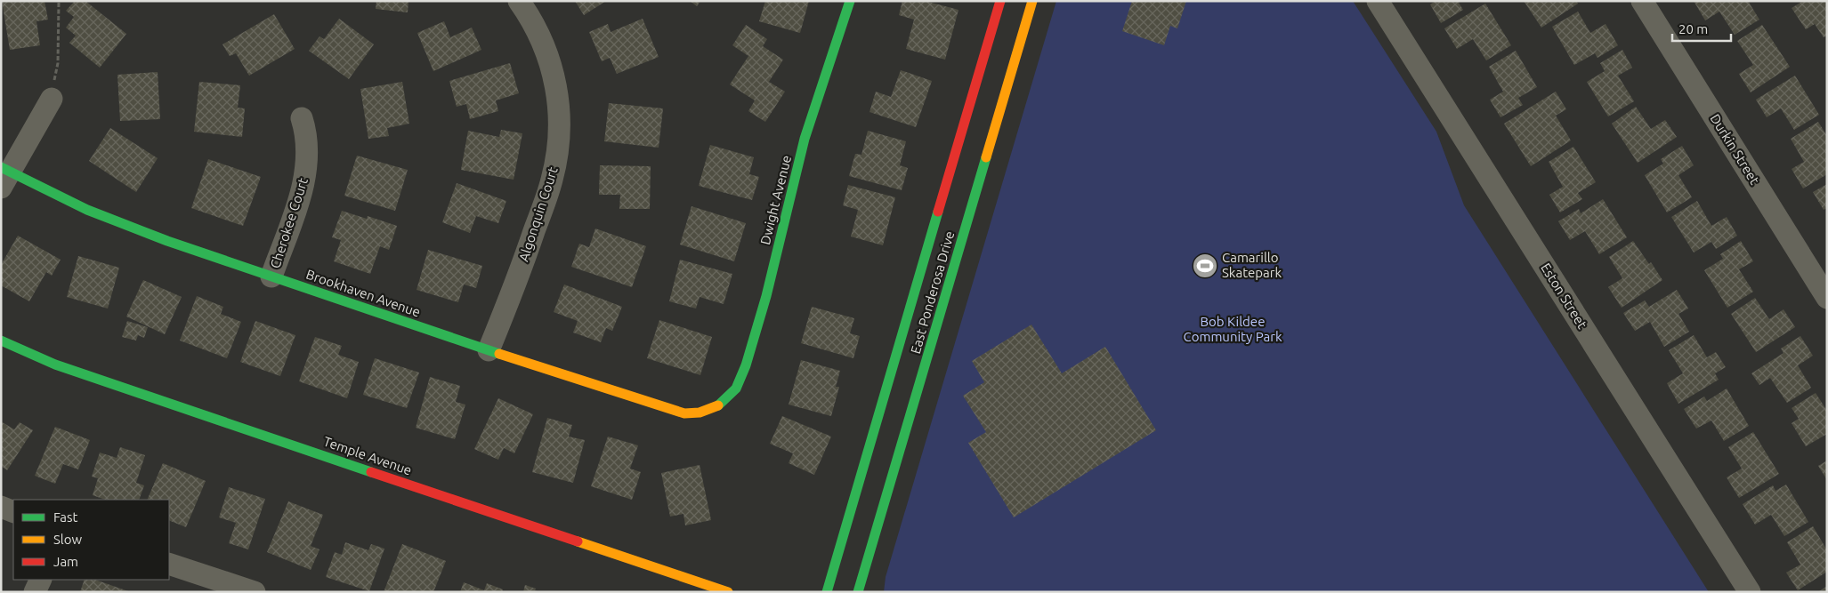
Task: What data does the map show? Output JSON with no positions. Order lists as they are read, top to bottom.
{
  "streets": {
    "main road": [
      "Dwight Avenue",
      "East Ponderosa Drive",
      "Brookhaven Avenue",
      "Temple Avenue"
    ],
    "street": [
      "Durkin Street",
      "Algonquin Court",
      "Cherokee Court",
      "Eston Street"
    ]
  },
  "crossings": [
    ["Dwight Avenue", "Brookhaven Avenue"],
    ["Algonquin Court", "Brookhaven Avenue"],
    ["Cherokee Court", "Brookhaven Avenue"]
  ],
  "parks": ["Bob Kildee Community Park"],
  "places": {
    "sports": ["Camarillo Skatepark"]
  },
  "legend": ["Fast", "Slow", "Jam"],
  "scale_bar": "20 m"
}
